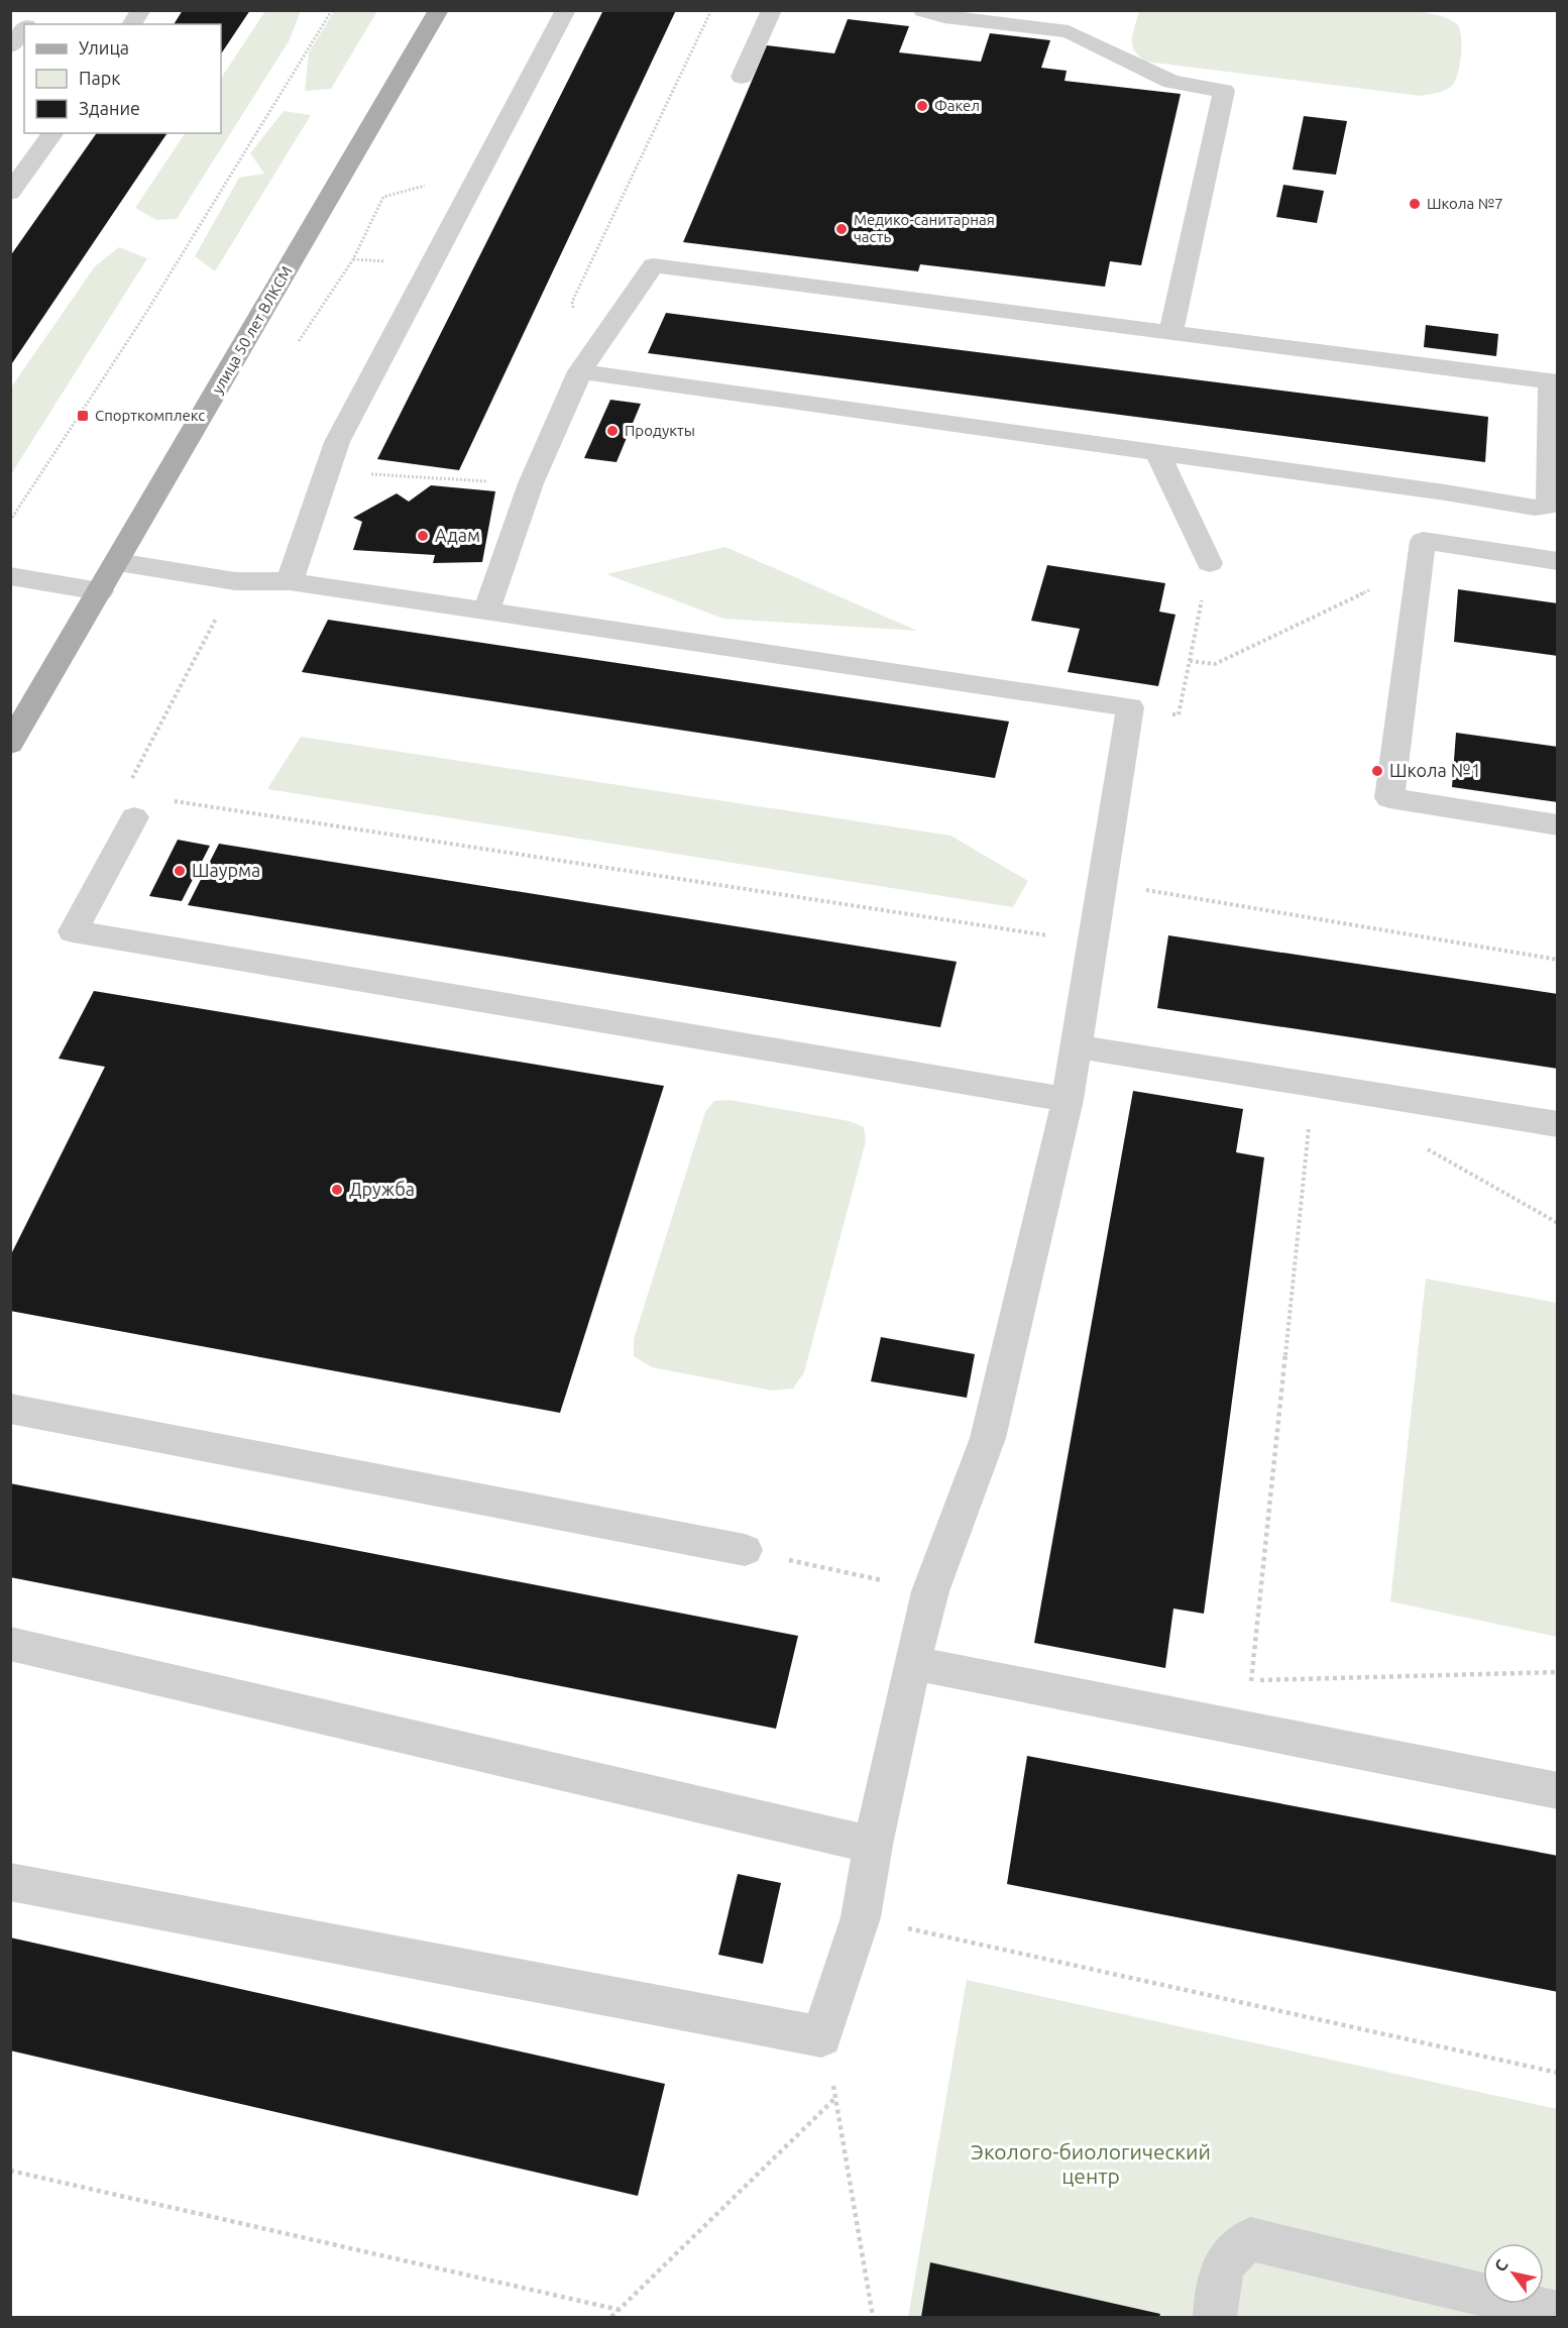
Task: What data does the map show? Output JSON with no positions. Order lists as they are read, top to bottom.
{
  "streets": {
    "main road": ["улица 50 лет ВЛКСМ"]
  },
  "parks": ["Эколого-биологический центр"],
  "places": {
    "other": [
      "Факел",
      "Школа №7",
      "Медико-санитарная часть",
      "Продукты",
      "Адам",
      "Школа №1",
      "Шаурма",
      "Дружба"
    ],
    "transit": ["Спорткомплекс"]
  },
  "legend": ["Улица", "Парк", "Здание"],
  "north": "top left"
}
